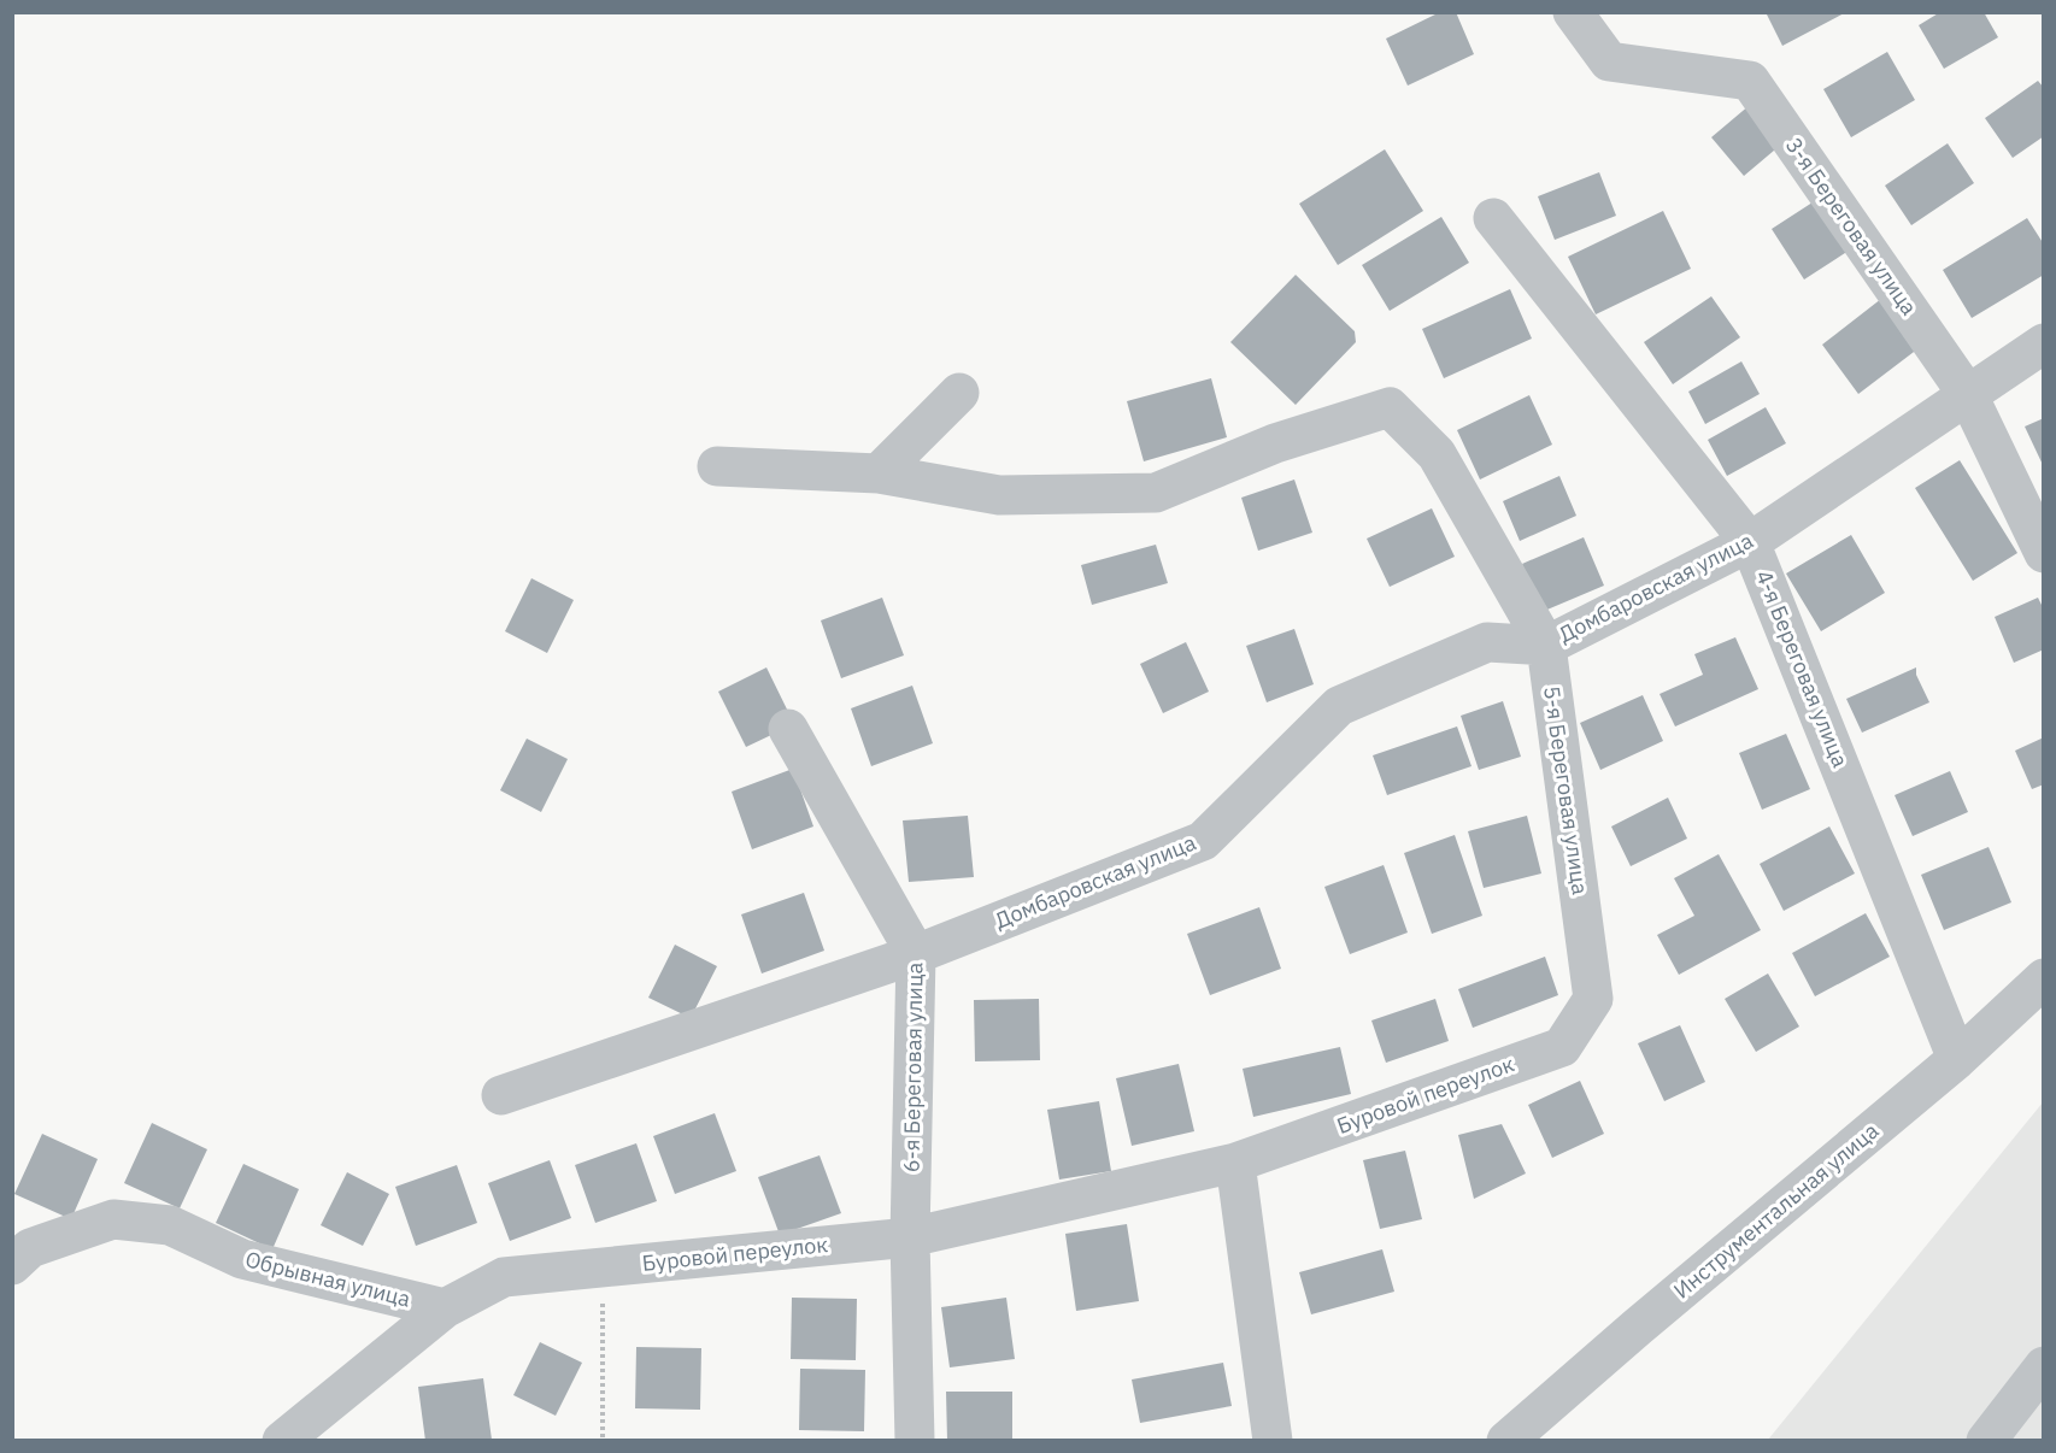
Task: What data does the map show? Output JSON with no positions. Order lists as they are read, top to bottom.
{
  "streets": {
    "street": [
      "3-я Береговая улица",
      "Домбаровская улица",
      "4-я Береговая улица",
      "5-я Береговая улица",
      "6-я Береговая улица",
      "Буровой переулок",
      "Инструментальная улица",
      "Обрывная улица"
    ]
  },
  "crossings": [
    ["3-я Береговая улица", "Домбаровская улица"],
    ["Домбаровская улица", "4-я Береговая улица"],
    ["Домбаровская улица", "5-я Береговая улица"],
    ["Домбаровская улица", "6-я Береговая улица"],
    ["4-я Береговая улица", "Инструментальная улица"],
    ["5-я Береговая улица", "Буровой переулок"],
    ["6-я Береговая улица", "Буровой переулок"],
    ["Буровой переулок", "Обрывная улица"]
  ]
}
